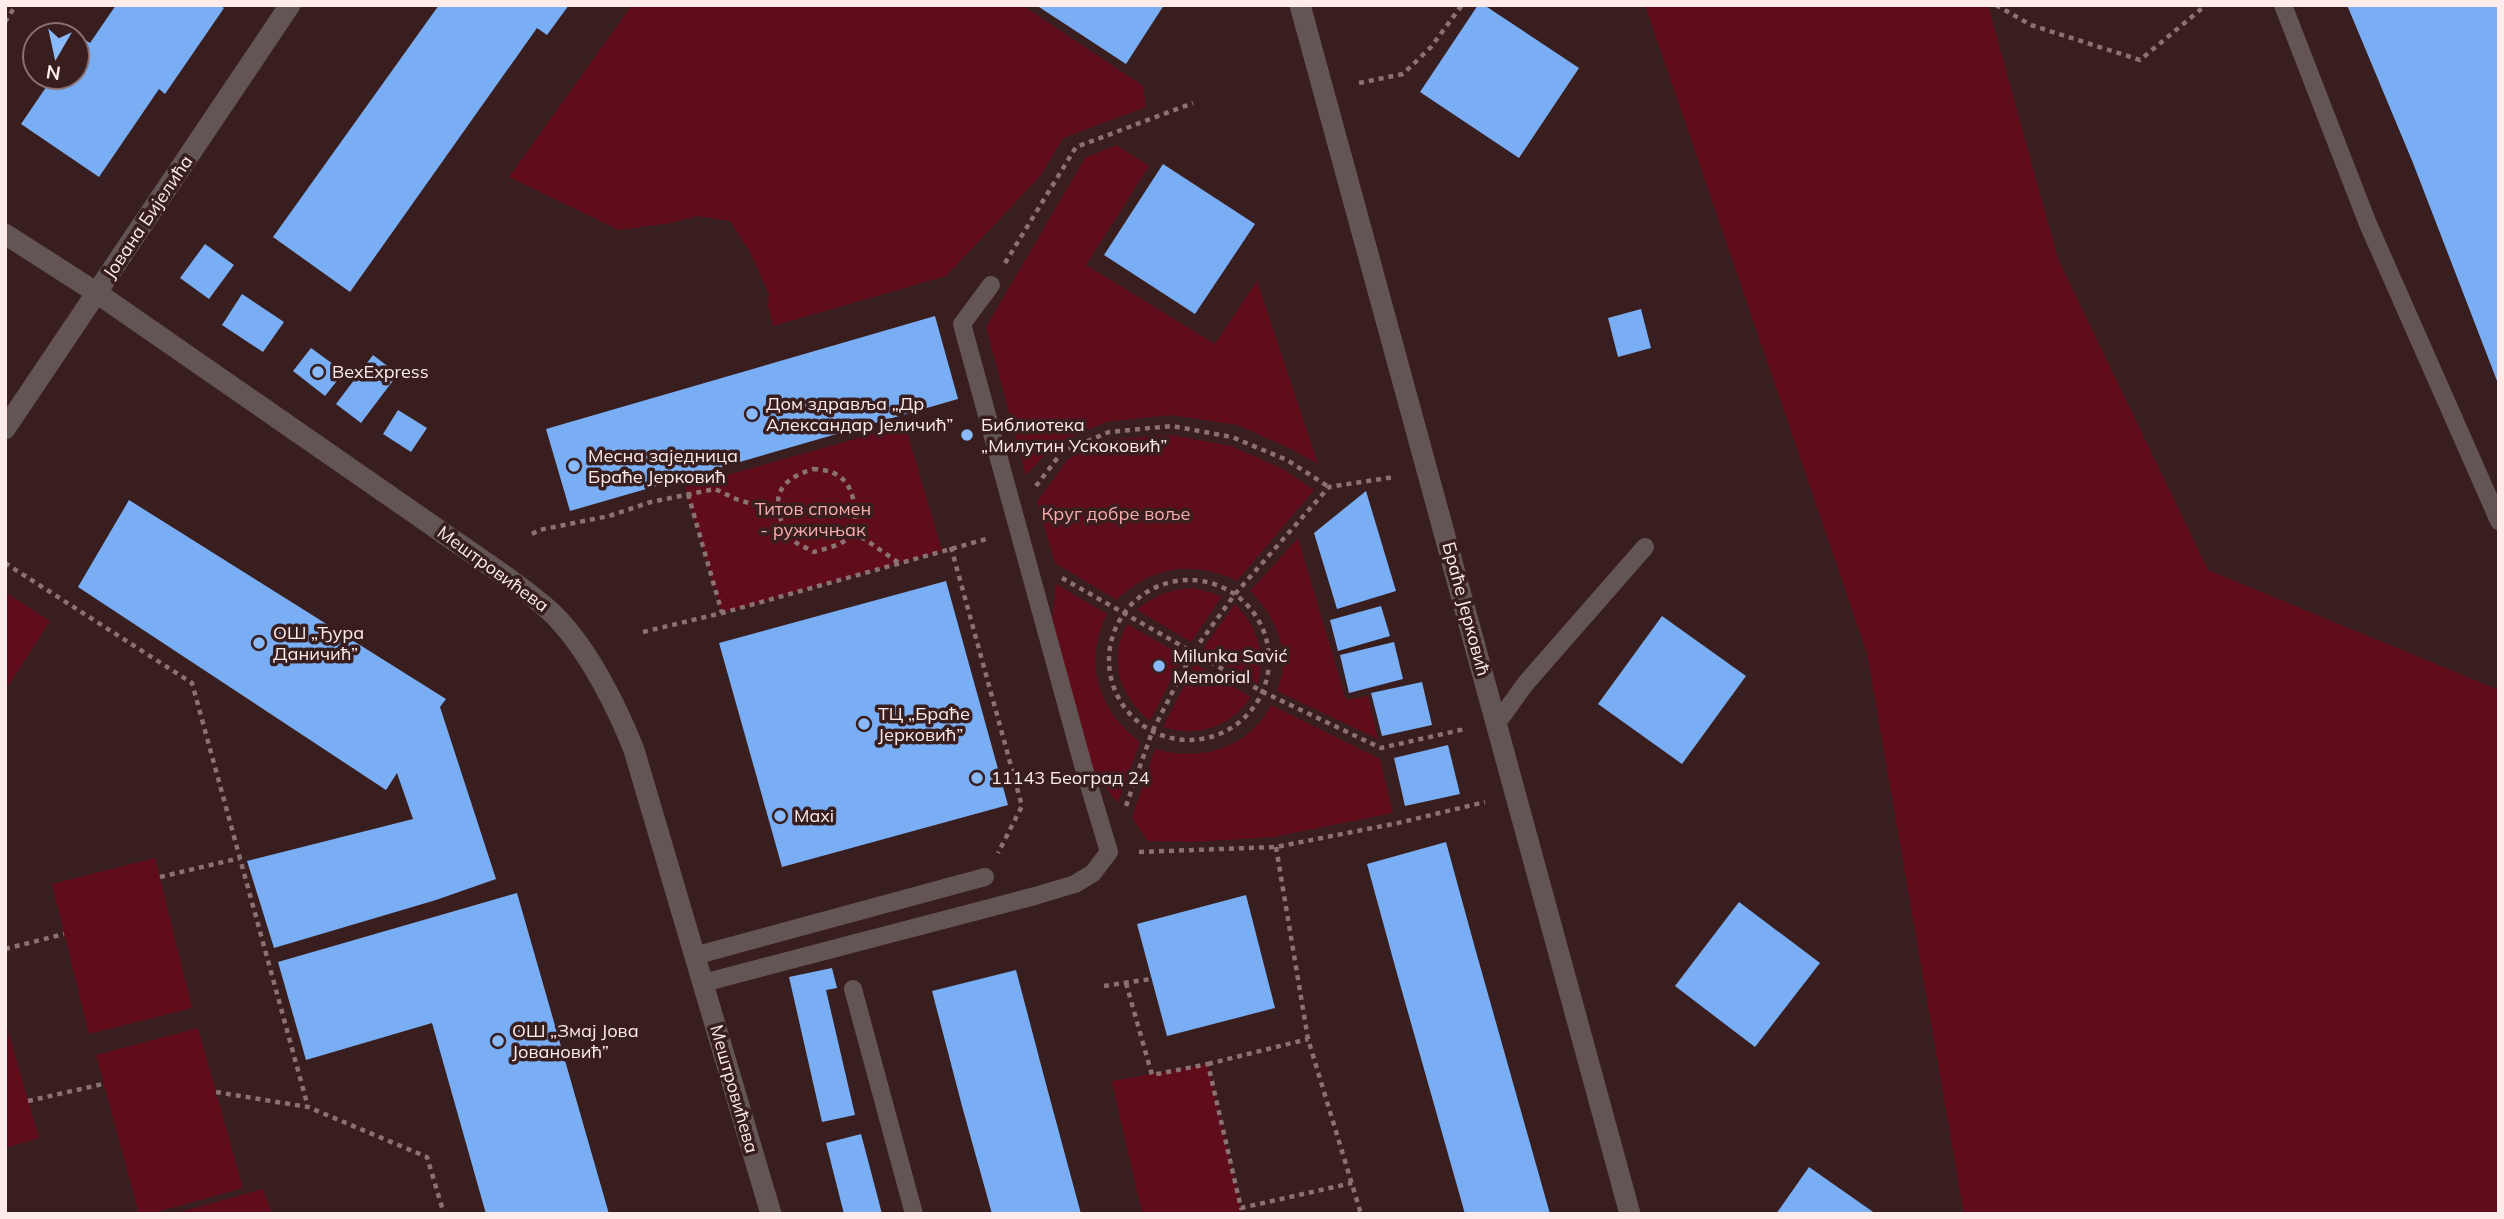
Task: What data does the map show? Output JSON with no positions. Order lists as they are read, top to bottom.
{
  "streets": {
    "street": ["Јована Бијелића", "Мештровићева", "Браће Јерковић"]
  },
  "crossings": [
    ["Јована Бијелића", "Мештровићева"]
  ],
  "parks": ["Титов спомен - ружичњак", "Круг добре воље"],
  "places": [
    "BexExpress",
    "Дом здравља „Др Александар Јеличић”",
    "Библиотека „Милутин Ускоковић”",
    "Месна заједница Браће Јерковић",
    "ОШ „Ђура Даничић”",
    "Milunka Savić Memorial",
    "ТЦ „Браће Јерковић”",
    "11143 Београд 24",
    "Maxi",
    "ОШ „Змај Јова Јовановић”"
  ],
  "north": "bottom"
}
